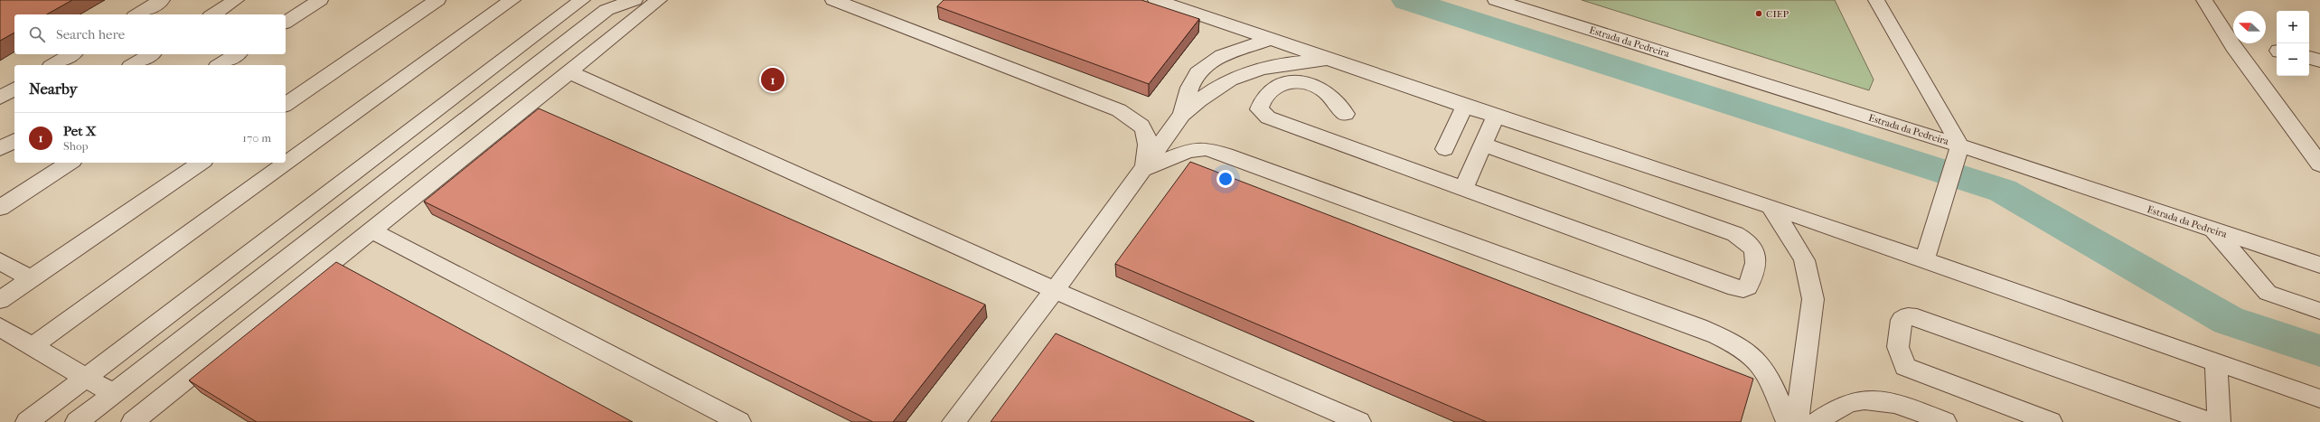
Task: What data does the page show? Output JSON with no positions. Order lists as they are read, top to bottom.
{
  "streets": {
    "street": ["Estrada da Pedreira"]
  },
  "places": ["CIEP"],
  "north": "left",
  "page": {
    "map_buttons": ["+", "−"],
    "search": "Search here",
    "heading": "Nearby",
    "pins": "1",
    "list": [
      {
        "mark": "1",
        "name": "Pet X",
        "note": "Shop",
        "value": "170 m"
      }
    ]
  }
}
